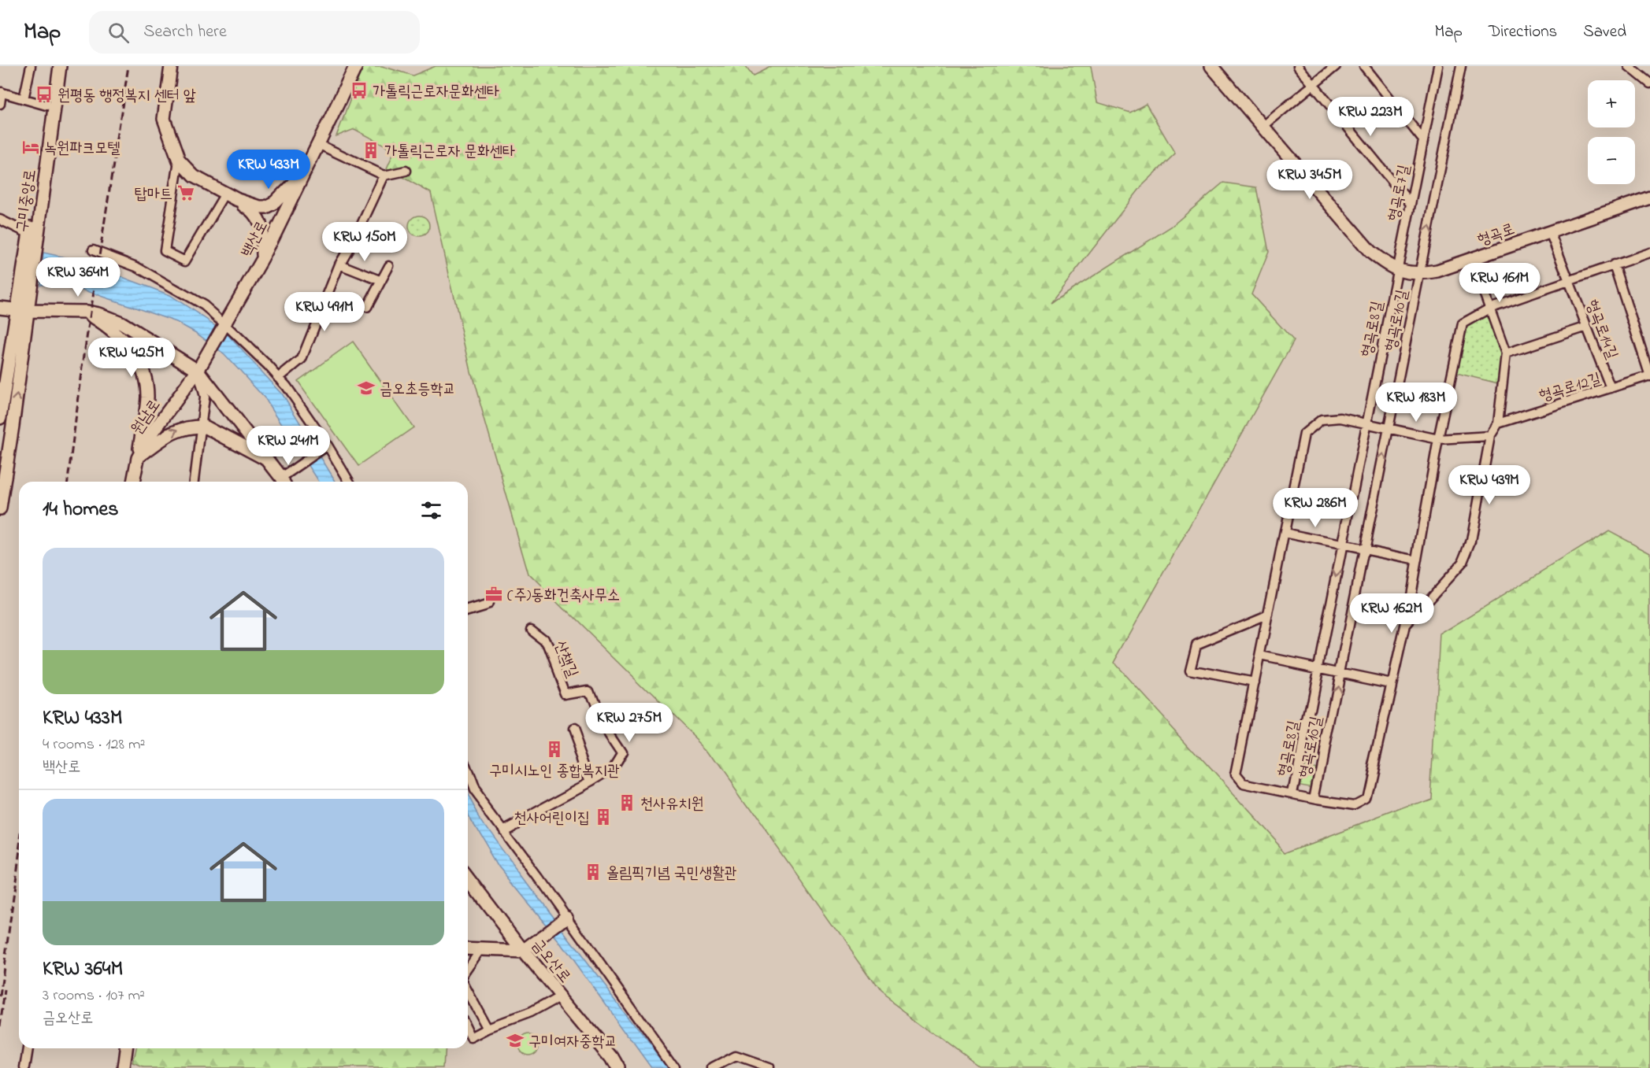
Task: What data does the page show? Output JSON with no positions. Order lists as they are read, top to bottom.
{
  "streets": {
    "street": [
      "형곡로7길",
      "구미중앙로",
      "형곡로",
      "백산로",
      "형곡로10길",
      "형곡로8길",
      "형곡로14길",
      "형곡로12길",
      "원남로",
      "산책길",
      "금오산로"
    ]
  },
  "crossings": [
    ["형곡로7길", "형곡로"],
    ["형곡로7길", "형곡로8길"],
    ["형곡로", "형곡로10길"],
    ["형곡로", "형곡로8길"],
    ["형곡로", "형곡로14길"],
    ["백산로", "원남로"],
    ["형곡로14길", "형곡로12길"]
  ],
  "one_way": ["형곡로10길"],
  "places": {
    "bus stop": ["가톨릭근로자문화센타", "원평동 행정복지 센터 앞"],
    "hotel": ["녹원파크모텔"],
    "building": [
      "가톨릭근로자 문화센타",
      "구미시노인 종합복지관",
      "천사유치원",
      "천사어린이집",
      "올림픽기념 국민생활관"
    ],
    "supermarket": ["탑마트"],
    "school or university": ["금오초등학교", "구미여자중학교"],
    "office": ["(주)동화건축사무소"]
  },
  "page": {
    "header": "Map",
    "search": "Search here",
    "nav": ["Map", "Directions", "Saved"],
    "map_buttons": ["+", "−"],
    "price": [
      "KRW 223M",
      "KRW 433M",
      "KRW 345M",
      "KRW 150M",
      "KRW 364M",
      "KRW 161M",
      "KRW 491M",
      "KRW 425M",
      "KRW 183M",
      "KRW 241M",
      "KRW 439M",
      "KRW 286M",
      "KRW 162M",
      "KRW 275M"
    ],
    "heading": "14 homes",
    "list": [
      {
        "name": "KRW 433M",
        "note": "4 rooms · 128 m² · 백산로"
      },
      {
        "name": "KRW 364M",
        "note": "3 rooms · 107 m² · 금오산로"
      }
    ]
  }
}
